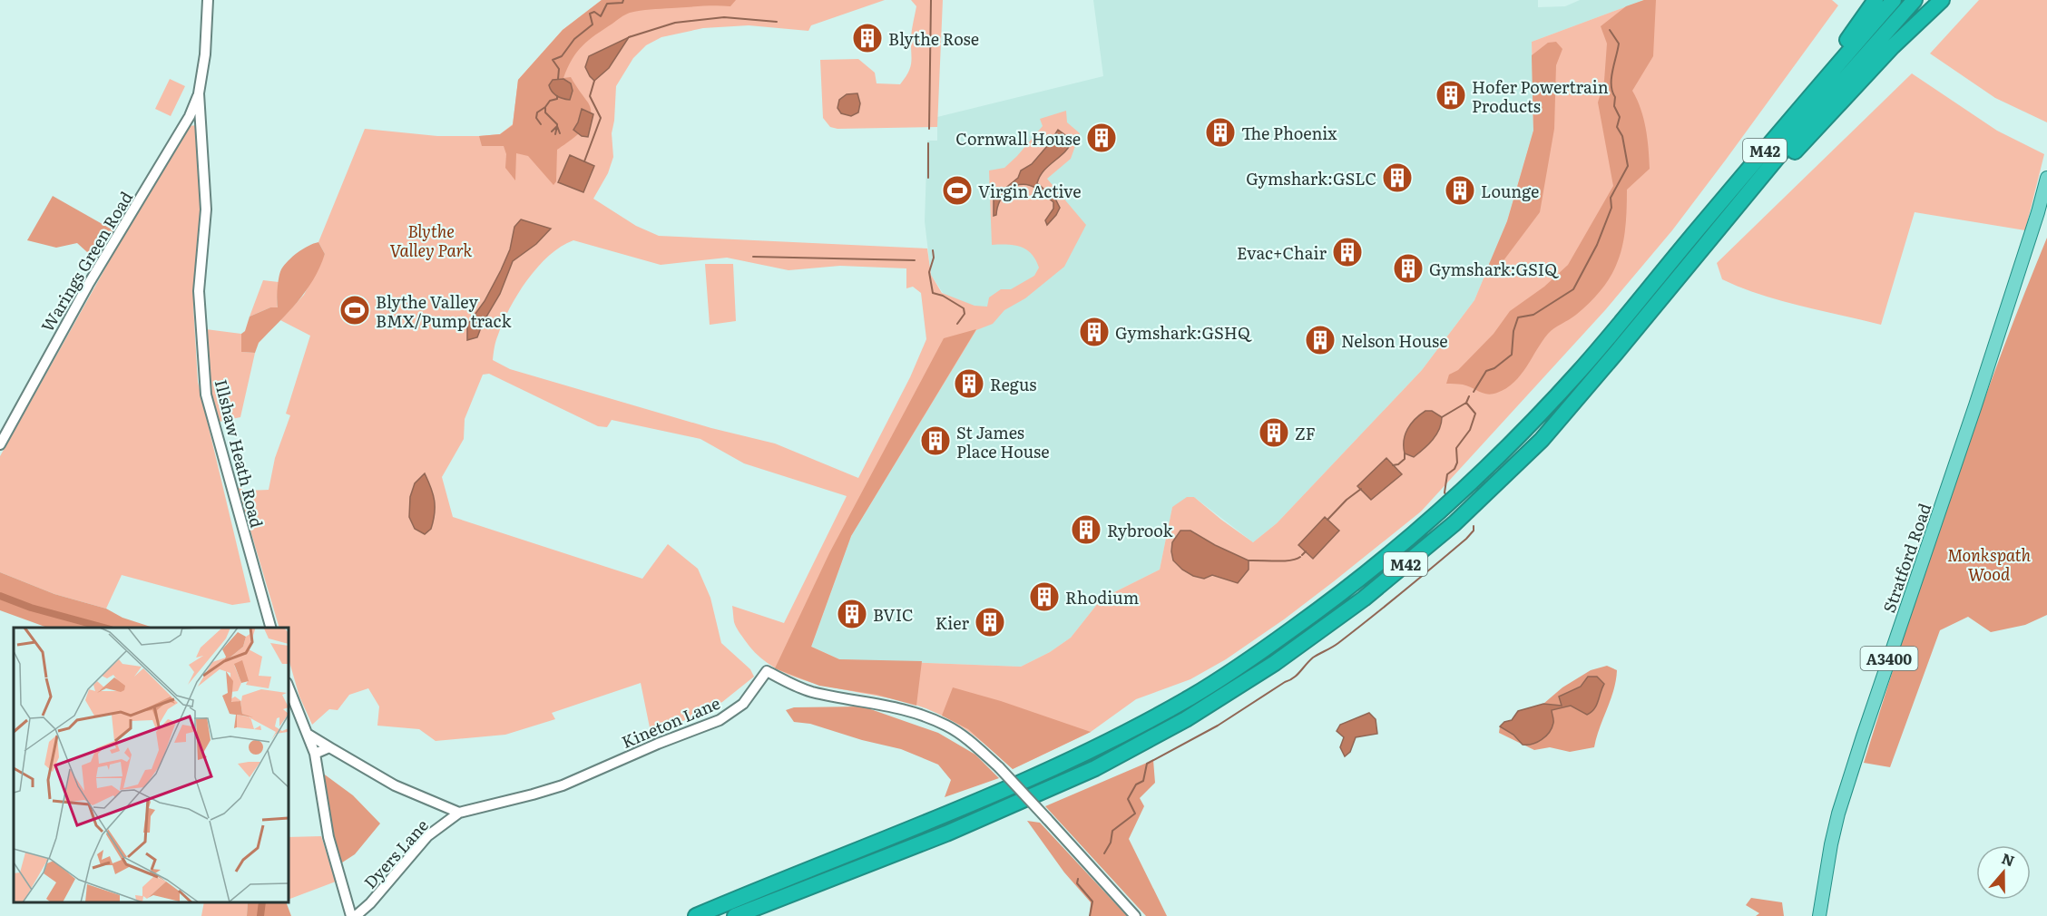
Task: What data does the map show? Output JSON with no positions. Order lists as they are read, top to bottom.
{
  "streets": {
    "highway": ["M42"],
    "main road": ["Stratford Road", "A3400"],
    "street": [
      "Warings Green Road",
      "Illshaw Heath Road",
      "Kineton Lane",
      "Dyers Lane"
    ]
  },
  "crossings": [
    ["Warings Green Road", "Illshaw Heath Road"],
    ["Kineton Lane", "Dyers Lane"]
  ],
  "parks": ["Blythe Valley Park", "Monkspath Wood"],
  "places": {
    "building": [
      "Blythe Rose",
      "Hofer Powertrain Products",
      "The Phoenix",
      "Cornwall House",
      "Gymshark:GSLC",
      "Lounge",
      "Evac+Chair",
      "Gymshark:GSIQ",
      "Gymshark:GSHQ",
      "Nelson House",
      "Regus",
      "ZF",
      "St James Place House",
      "Rybrook",
      "Rhodium",
      "BVIC",
      "Kier"
    ],
    "sports": ["Virgin Active", "Blythe Valley BMX/Pump track"]
  },
  "north": "top"
}
